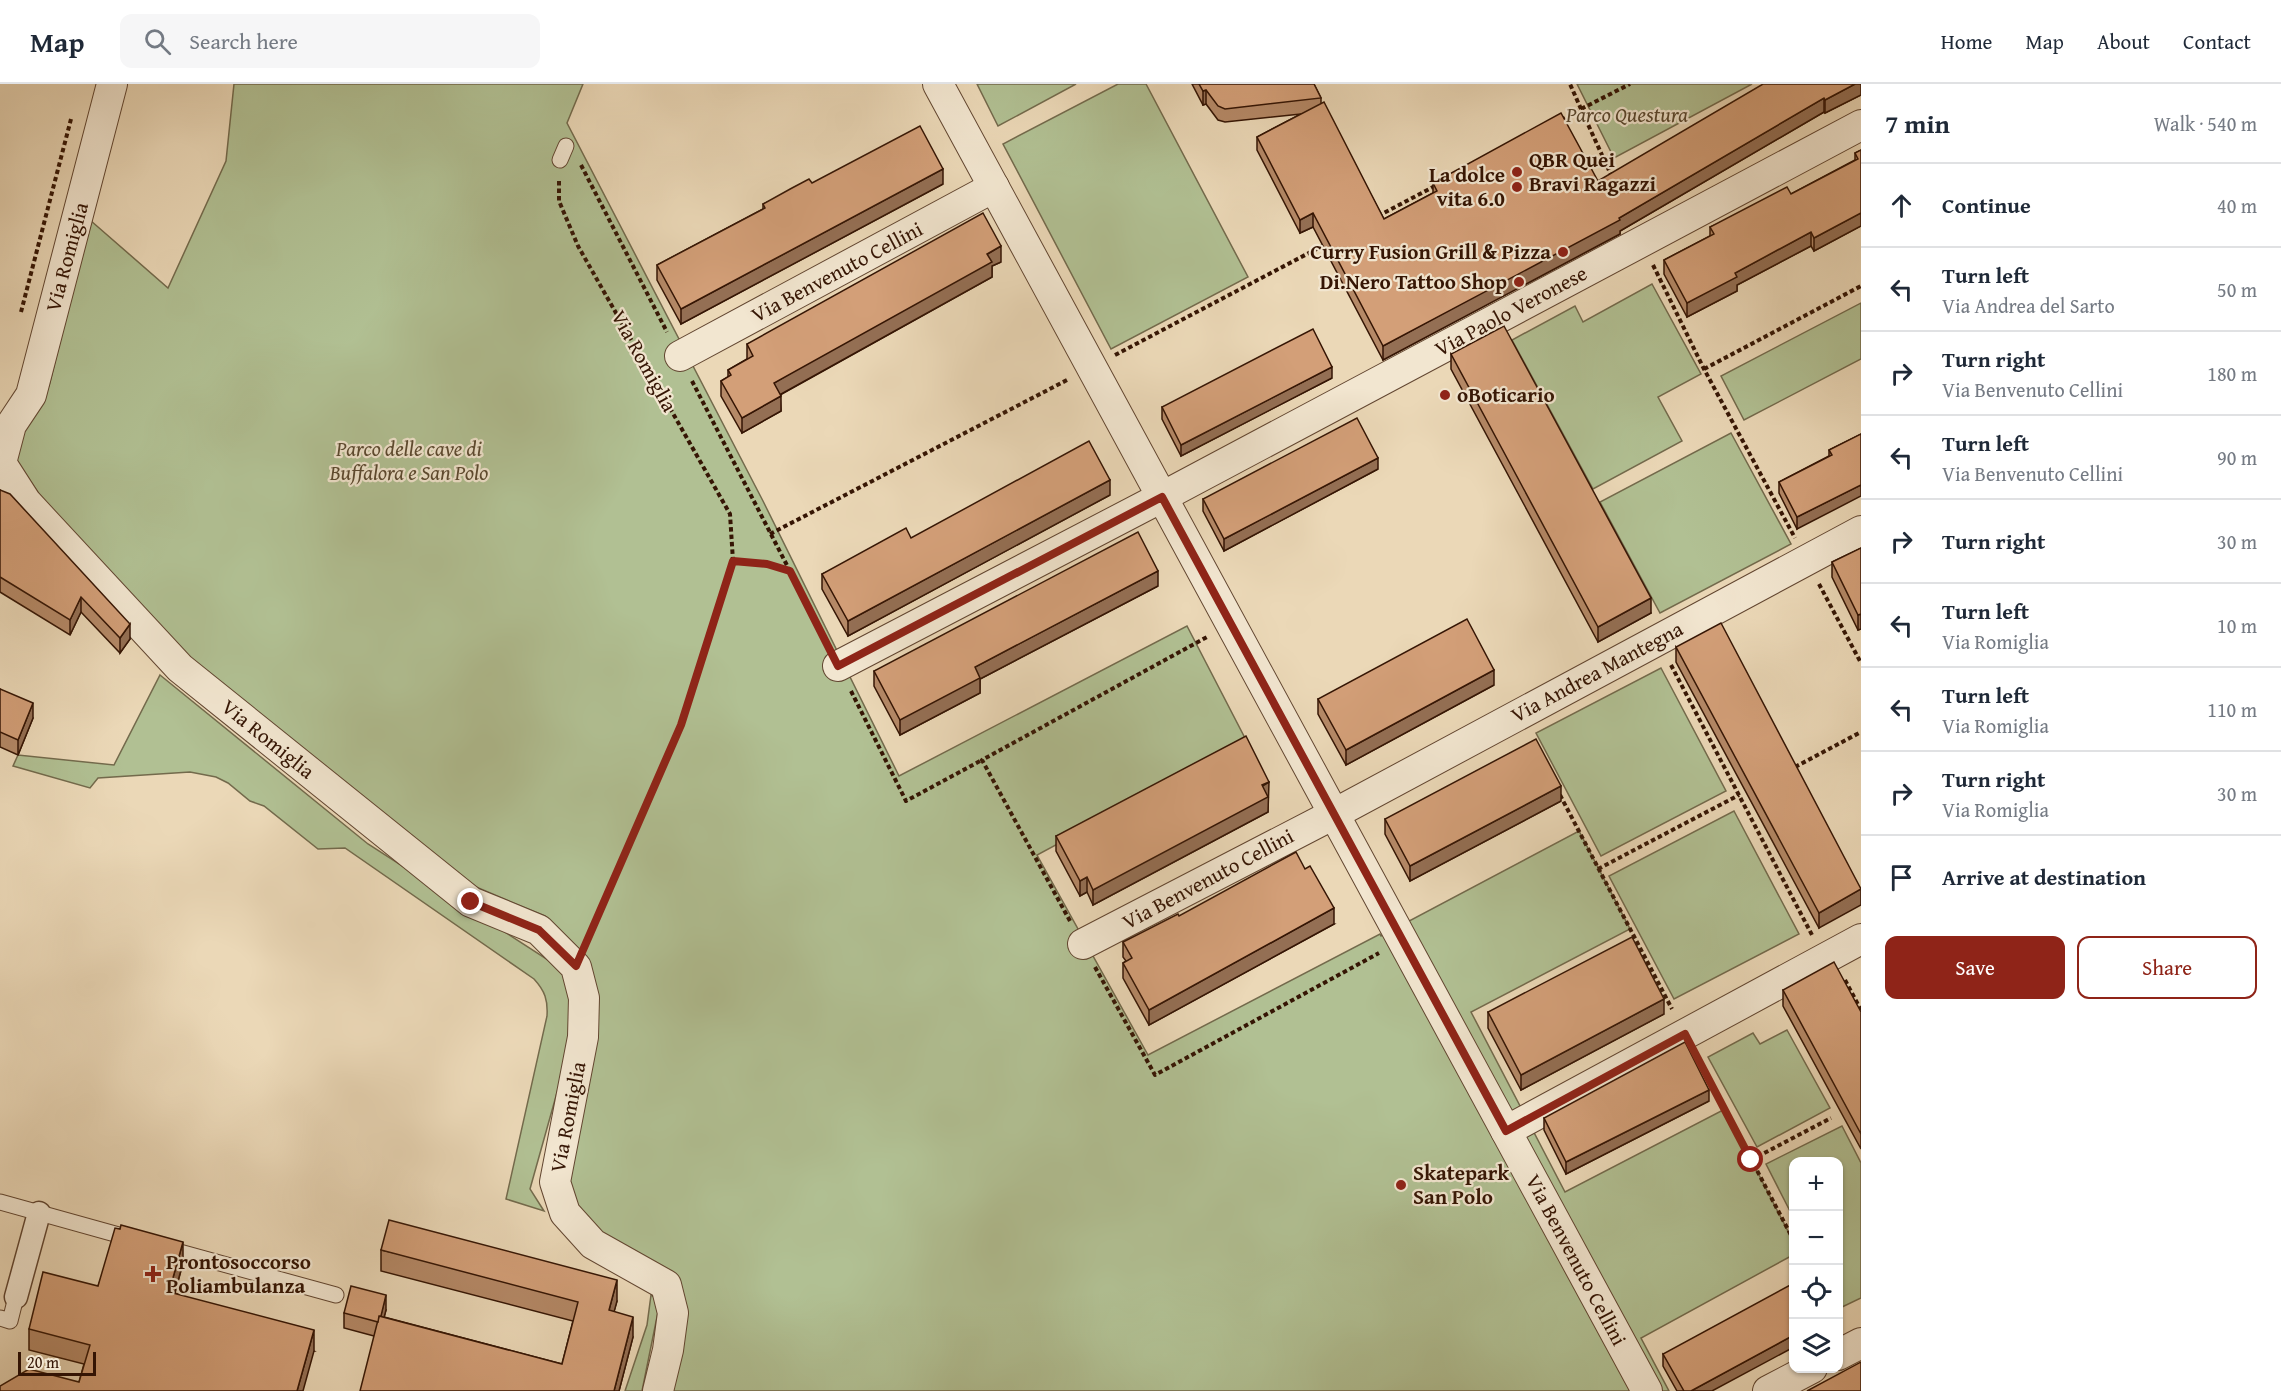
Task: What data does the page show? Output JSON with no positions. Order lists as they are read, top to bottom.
{
  "streets": {
    "street": [
      "Via Romiglia",
      "Via Benvenuto Cellini",
      "Via Paolo Veronese",
      "Via Andrea Mantegna"
    ]
  },
  "crossings": [
    ["Via Benvenuto Cellini", "Via Paolo Veronese"],
    ["Via Benvenuto Cellini", "Via Andrea Mantegna"]
  ],
  "parks": ["Parco Questura", "Parco delle cave di Buffalora e San Polo"],
  "places": {
    "other": [
      "QBR Quei Bravi Ragazzi",
      "La dolce vita 6.0",
      "Curry Fusion Grill & Pizza",
      "Di.Nero Tattoo Shop",
      "oBoticario",
      "Skatepark San Polo"
    ],
    "health": ["Prontosoccorso Poliambulanza"]
  },
  "scale_bar": "20 m",
  "page": {
    "header": "Map",
    "search": "Search here",
    "nav": [
      "Home",
      "Map",
      "About",
      "Contact"
    ],
    "heading": ["7 min", "Walk · 540 m"],
    "list": [
      ["Continue", "40 m"],
      ["Turn left", "Via Andrea del Sarto", "50 m"],
      ["Turn right", "Via Benvenuto Cellini", "180 m"],
      ["Turn left", "Via Benvenuto Cellini", "90 m"],
      ["Turn right", "30 m"],
      ["Turn left", "Via Romiglia", "10 m"],
      ["Turn left", "Via Romiglia", "110 m"],
      ["Turn right", "Via Romiglia", "30 m"],
      "Arrive at destination"
    ],
    "buttons": ["Save", "Share"],
    "map_buttons": ["+", "−"],
    "scale": "20 m"
  }
}
